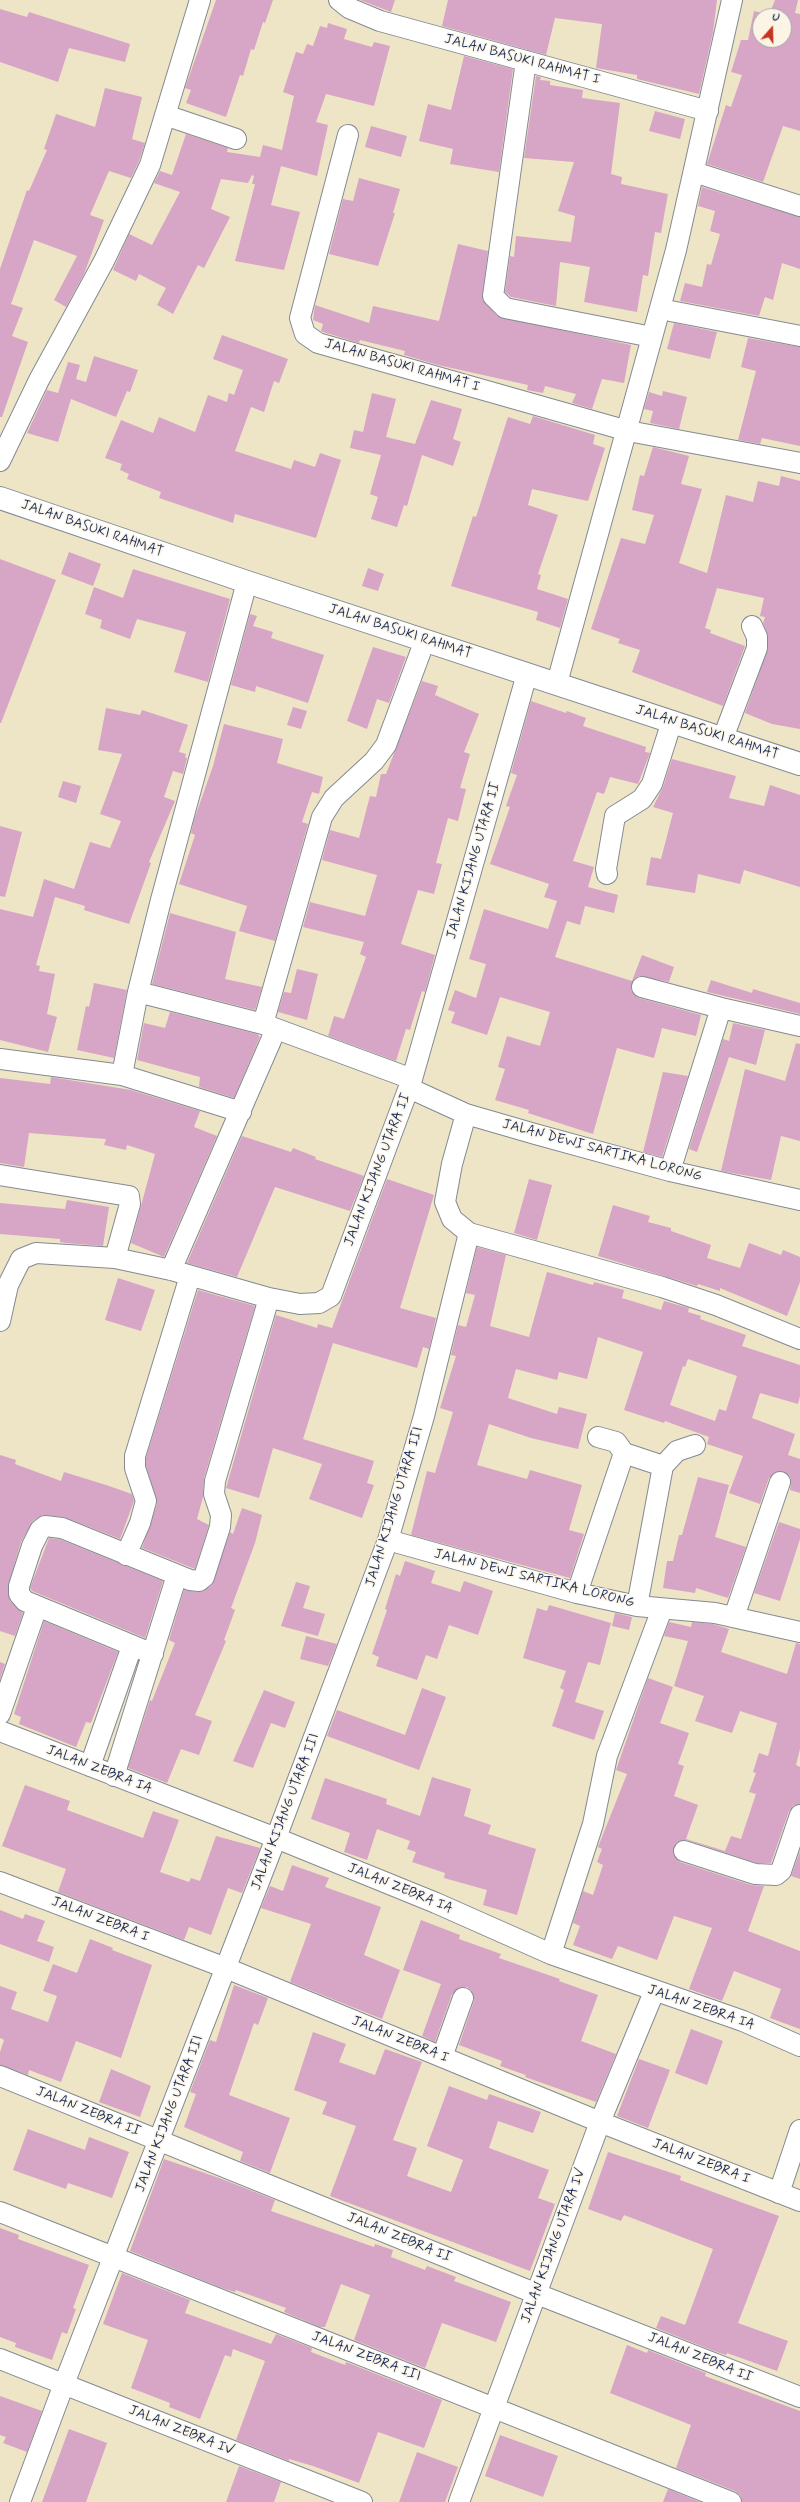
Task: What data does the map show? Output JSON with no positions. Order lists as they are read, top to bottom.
{
  "streets": {
    "highway": ["JALAN BASUKI RAHMAT"],
    "street": [
      "JALAN BASUKI RAHMAT I",
      "JALAN KIJANG UTARA II",
      "JALAN DEWI SARTIKA LORONG",
      "JALAN KIJANG UTARA III",
      "JALAN ZEBRA IA",
      "JALAN ZEBRA I",
      "JALAN ZEBRA II",
      "JALAN KIJANG UTARA IV",
      "JALAN ZEBRA III",
      "JALAN ZEBRA IV"
    ]
  },
  "crossings": [
    ["JALAN BASUKI RAHMAT", "JALAN KIJANG UTARA II"],
    ["JALAN KIJANG UTARA II", "JALAN DEWI SARTIKA LORONG"],
    ["JALAN DEWI SARTIKA LORONG", "JALAN KIJANG UTARA III"],
    ["JALAN KIJANG UTARA III", "JALAN ZEBRA IA"],
    ["JALAN KIJANG UTARA III", "JALAN ZEBRA I"],
    ["JALAN KIJANG UTARA III", "JALAN ZEBRA II"],
    ["JALAN KIJANG UTARA III", "JALAN ZEBRA III"],
    ["JALAN KIJANG UTARA III", "JALAN ZEBRA IV"],
    ["JALAN ZEBRA IA", "JALAN KIJANG UTARA IV"],
    ["JALAN ZEBRA I", "JALAN KIJANG UTARA IV"],
    ["JALAN ZEBRA II", "JALAN KIJANG UTARA IV"],
    ["JALAN KIJANG UTARA IV", "JALAN ZEBRA III"]
  ],
  "north": "top"
}
